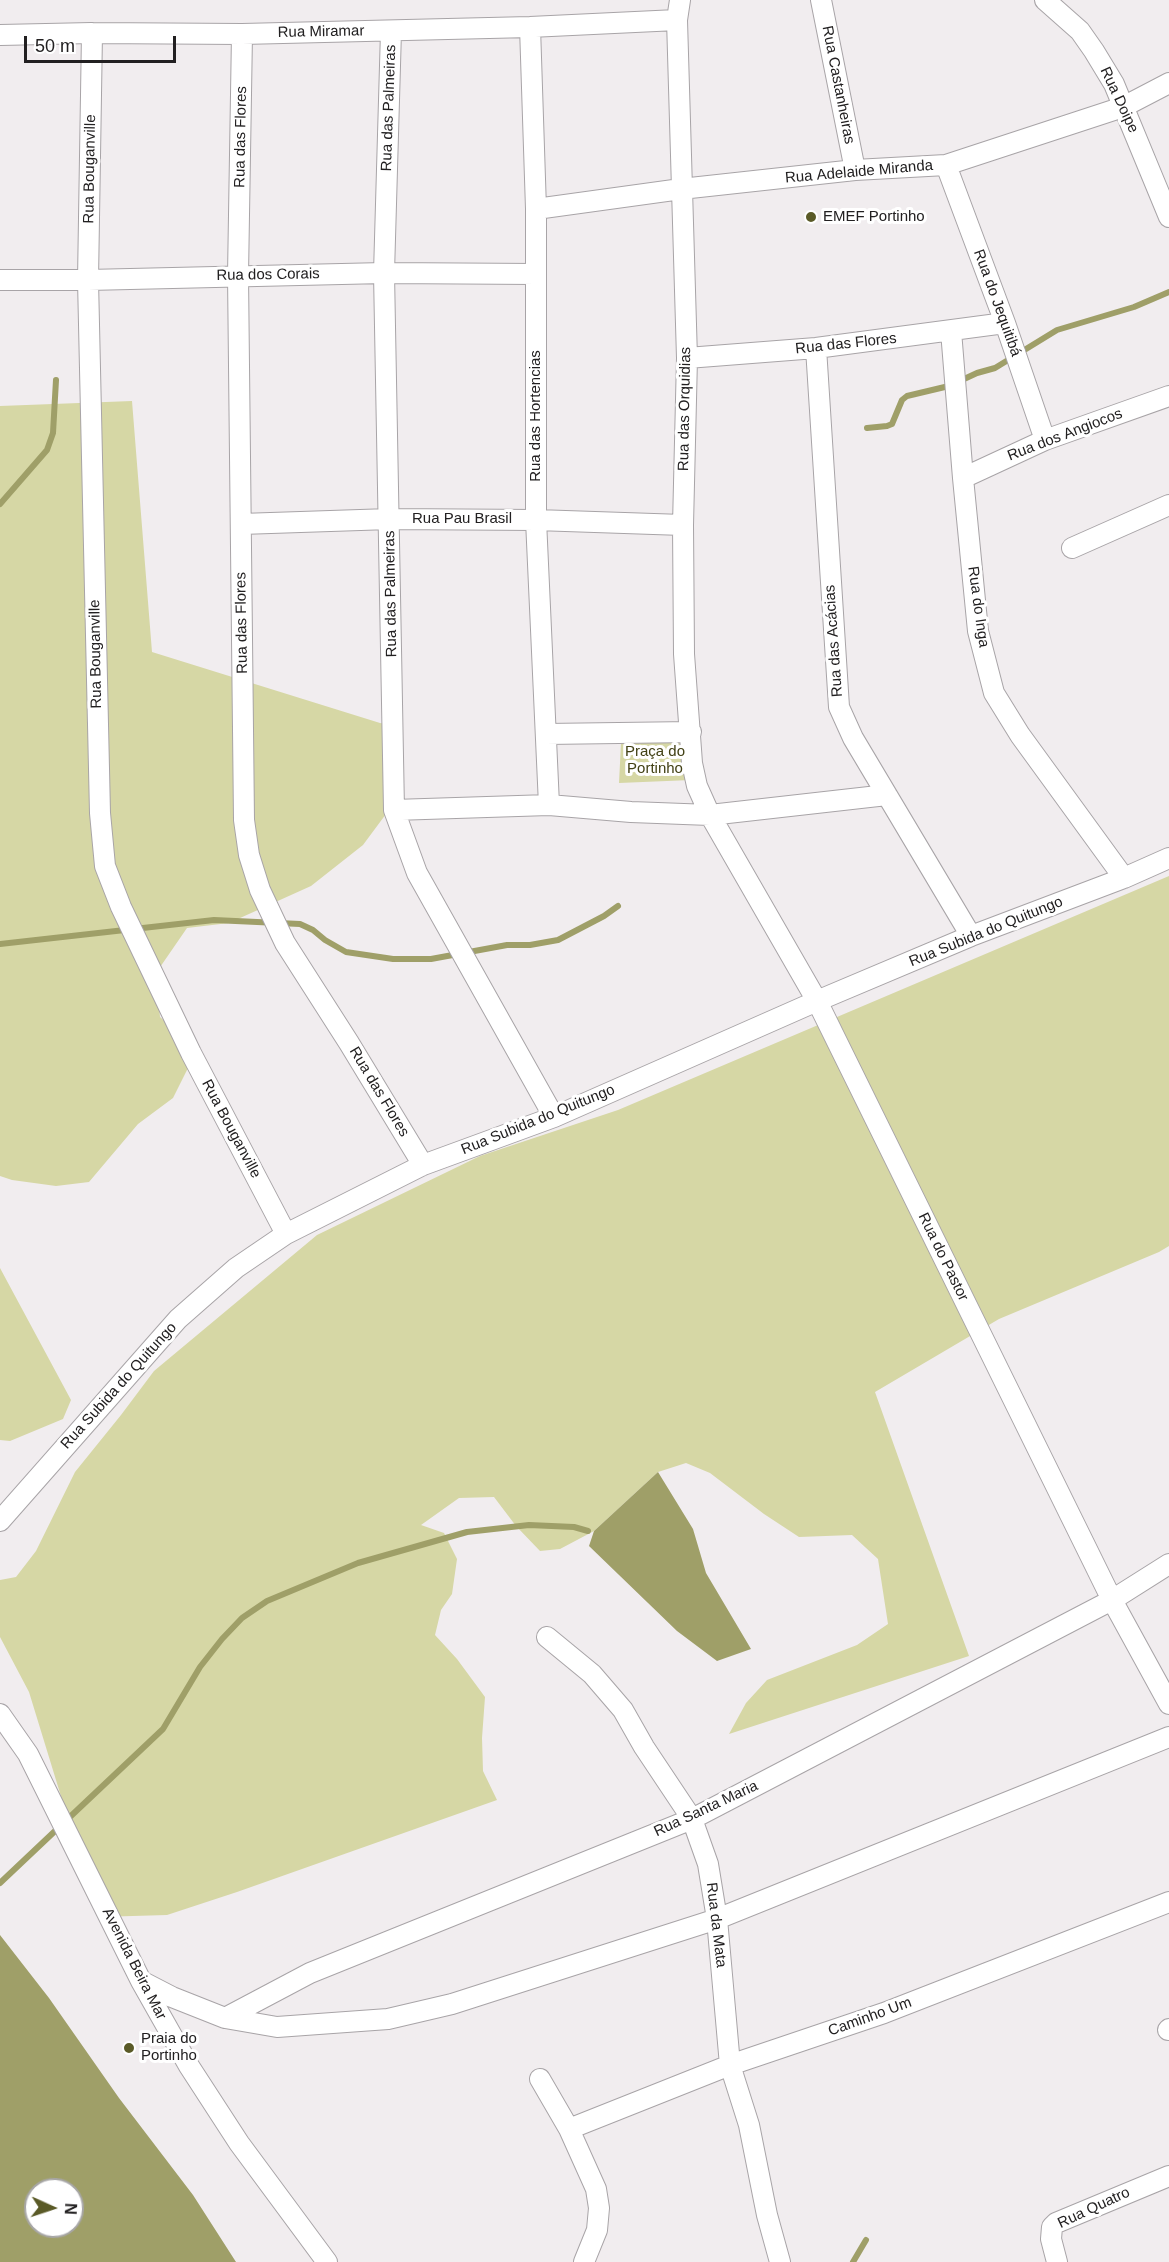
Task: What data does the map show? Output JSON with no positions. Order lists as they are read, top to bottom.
{
  "streets": {
    "street": [
      "Rua Miramar",
      "Rua Castanheiras",
      "Rua Doipe",
      "Rua das Palmeiras",
      "Rua das Flores",
      "Rua Bouganville",
      "Rua Adelaide Miranda",
      "Rua dos Corais",
      "Rua do Jequitibá",
      "Rua das Orquidias",
      "Rua das Hortencias",
      "Rua dos Angiocos",
      "Rua Pau Brasil",
      "Rua do Inga",
      "Rua das Acácias",
      "Rua Subida do Quitungo",
      "Rua do Pastor",
      "Rua Santa Maria",
      "Rua da Mata",
      "Avenida Beira Mar",
      "Caminho Um",
      "Rua Quatro"
    ]
  },
  "crossings": [
    ["Rua Miramar", "Rua das Palmeiras"],
    ["Rua Miramar", "Rua das Flores"],
    ["Rua Miramar", "Rua Bouganville"],
    ["Rua Miramar", "Rua das Orquidias"],
    ["Rua Miramar", "Rua das Hortencias"],
    ["Rua Castanheiras", "Rua Adelaide Miranda"],
    ["Rua Doipe", "Rua Adelaide Miranda"],
    ["Rua das Palmeiras", "Rua dos Corais"],
    ["Rua das Palmeiras", "Rua Pau Brasil"],
    ["Rua das Palmeiras", "Rua Subida do Quitungo"],
    ["Rua das Flores", "Rua dos Corais"],
    ["Rua das Flores", "Rua do Jequitibá"],
    ["Rua das Flores", "Rua das Orquidias"],
    ["Rua das Flores", "Rua Pau Brasil"],
    ["Rua das Flores", "Rua do Inga"],
    ["Rua das Flores", "Rua das Acácias"],
    ["Rua das Flores", "Rua Subida do Quitungo"],
    ["Rua Bouganville", "Rua dos Corais"],
    ["Rua Bouganville", "Rua Subida do Quitungo"],
    ["Rua Adelaide Miranda", "Rua do Jequitibá"],
    ["Rua Adelaide Miranda", "Rua das Orquidias"],
    ["Rua Adelaide Miranda", "Rua das Hortencias"],
    ["Rua dos Corais", "Rua das Hortencias"],
    ["Rua do Jequitibá", "Rua dos Angiocos"],
    ["Rua das Orquidias", "Rua Pau Brasil"],
    ["Rua das Orquidias", "Rua do Pastor"],
    ["Rua das Hortencias", "Rua Pau Brasil"],
    ["Rua dos Angiocos", "Rua do Inga"],
    ["Rua do Inga", "Rua Subida do Quitungo"],
    ["Rua das Acácias", "Rua Subida do Quitungo"],
    ["Rua Subida do Quitungo", "Rua do Pastor"],
    ["Rua do Pastor", "Rua Santa Maria"],
    ["Rua Santa Maria", "Rua da Mata"],
    ["Rua da Mata", "Caminho Um"]
  ],
  "parks": ["Praça do Portinho"],
  "places": ["EMEF Portinho", "Praia do Portinho"],
  "scale_bar": "50 m",
  "north": "right"
}
